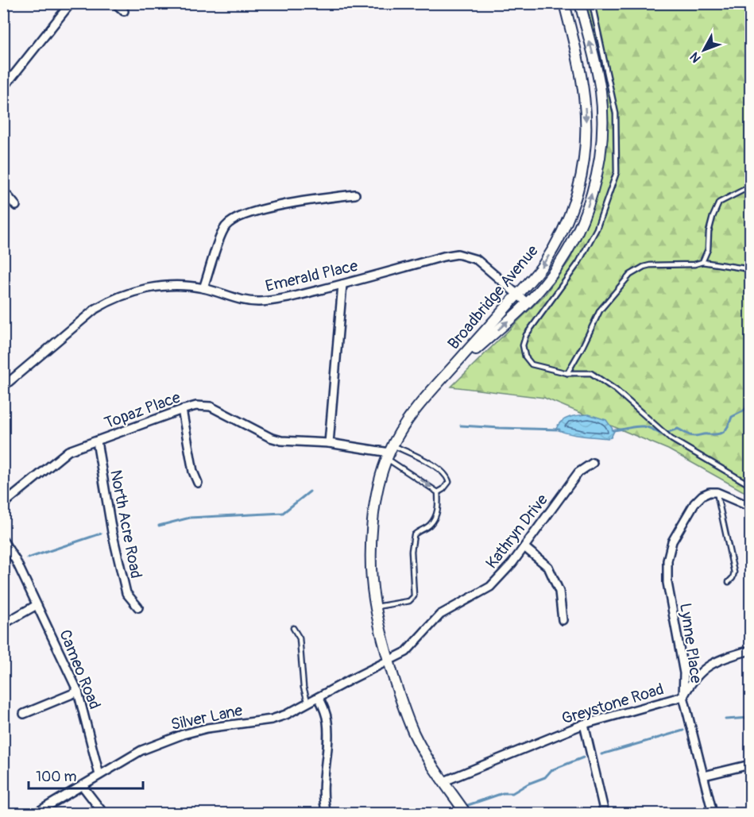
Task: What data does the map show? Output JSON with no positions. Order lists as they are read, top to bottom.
{
  "streets": {
    "main road": ["Broadbridge Avenue"],
    "street": [
      "Emerald Place",
      "Topaz Place",
      "North Acre Road",
      "Kathryn Drive",
      "Lynne Place",
      "Cameo Road",
      "Greystone Road",
      "Silver Lane"
    ]
  },
  "crossings": [
    ["Emerald Place", "Broadbridge Avenue"],
    ["Broadbridge Avenue", "Topaz Place"],
    ["Broadbridge Avenue", "Kathryn Drive"],
    ["Broadbridge Avenue", "Greystone Road"],
    ["Broadbridge Avenue", "Silver Lane"],
    ["Topaz Place", "North Acre Road"],
    ["Kathryn Drive", "Silver Lane"],
    ["Lynne Place", "Greystone Road"],
    ["Cameo Road", "Silver Lane"]
  ],
  "scale_bar": "100 m",
  "north": "bottom left"
}
